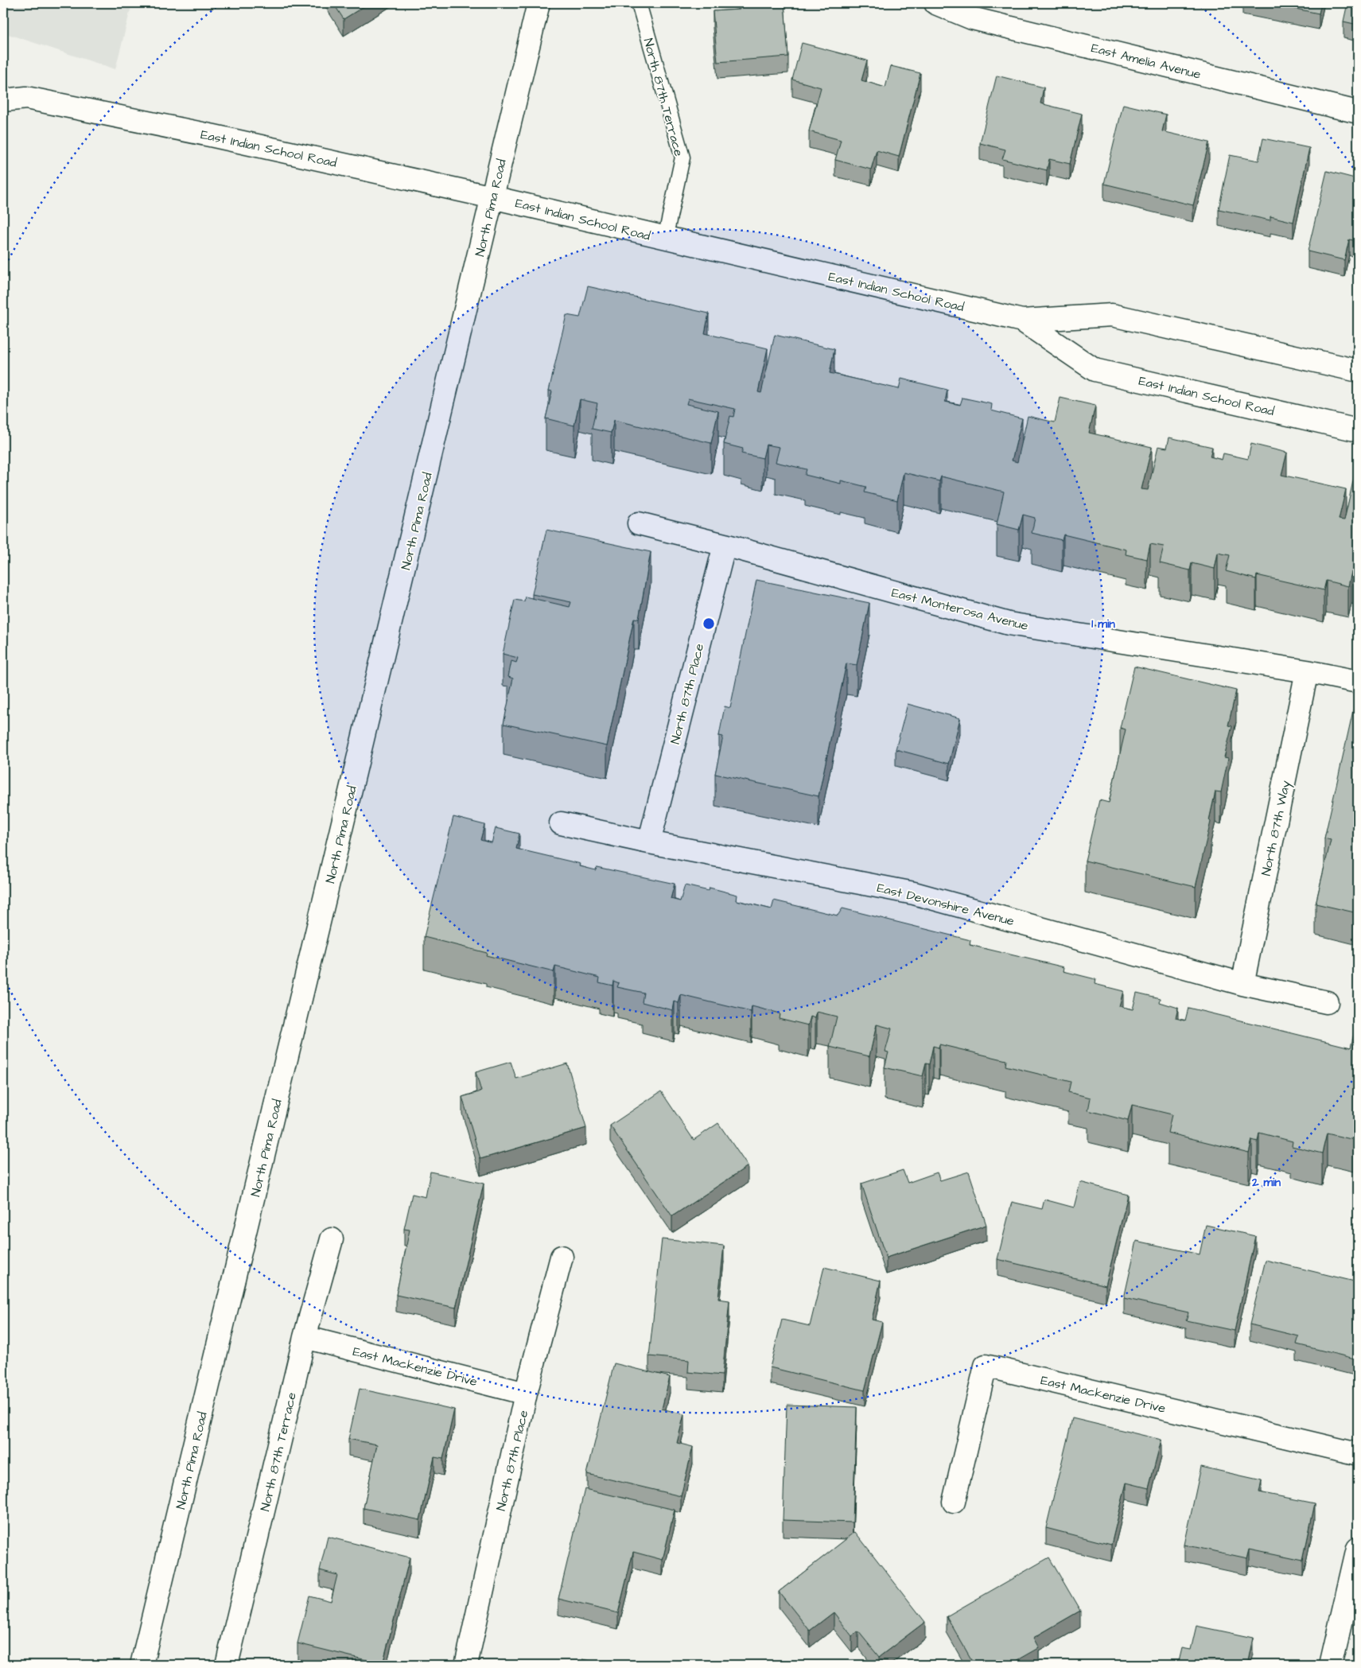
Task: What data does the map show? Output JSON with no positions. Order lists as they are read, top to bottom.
{
  "streets": {
    "street": [
      "East Amelia Avenue",
      "North 87th Terrace",
      "East Indian School Road",
      "North Pima Road",
      "East Monterosa Avenue",
      "North 87th Place",
      "North 87th Way",
      "East Devonshire Avenue",
      "East Mackenzie Drive"
    ]
  },
  "crossings": [
    ["North 87th Terrace", "East Indian School Road"],
    ["North 87th Terrace", "East Mackenzie Drive"],
    ["East Indian School Road", "North Pima Road"],
    ["East Monterosa Avenue", "North 87th Place"],
    ["East Monterosa Avenue", "North 87th Way"],
    ["North 87th Place", "East Devonshire Avenue"],
    ["North 87th Place", "East Mackenzie Drive"],
    ["North 87th Way", "East Devonshire Avenue"]
  ],
  "rings": ["1 min", "2 min"]
}
